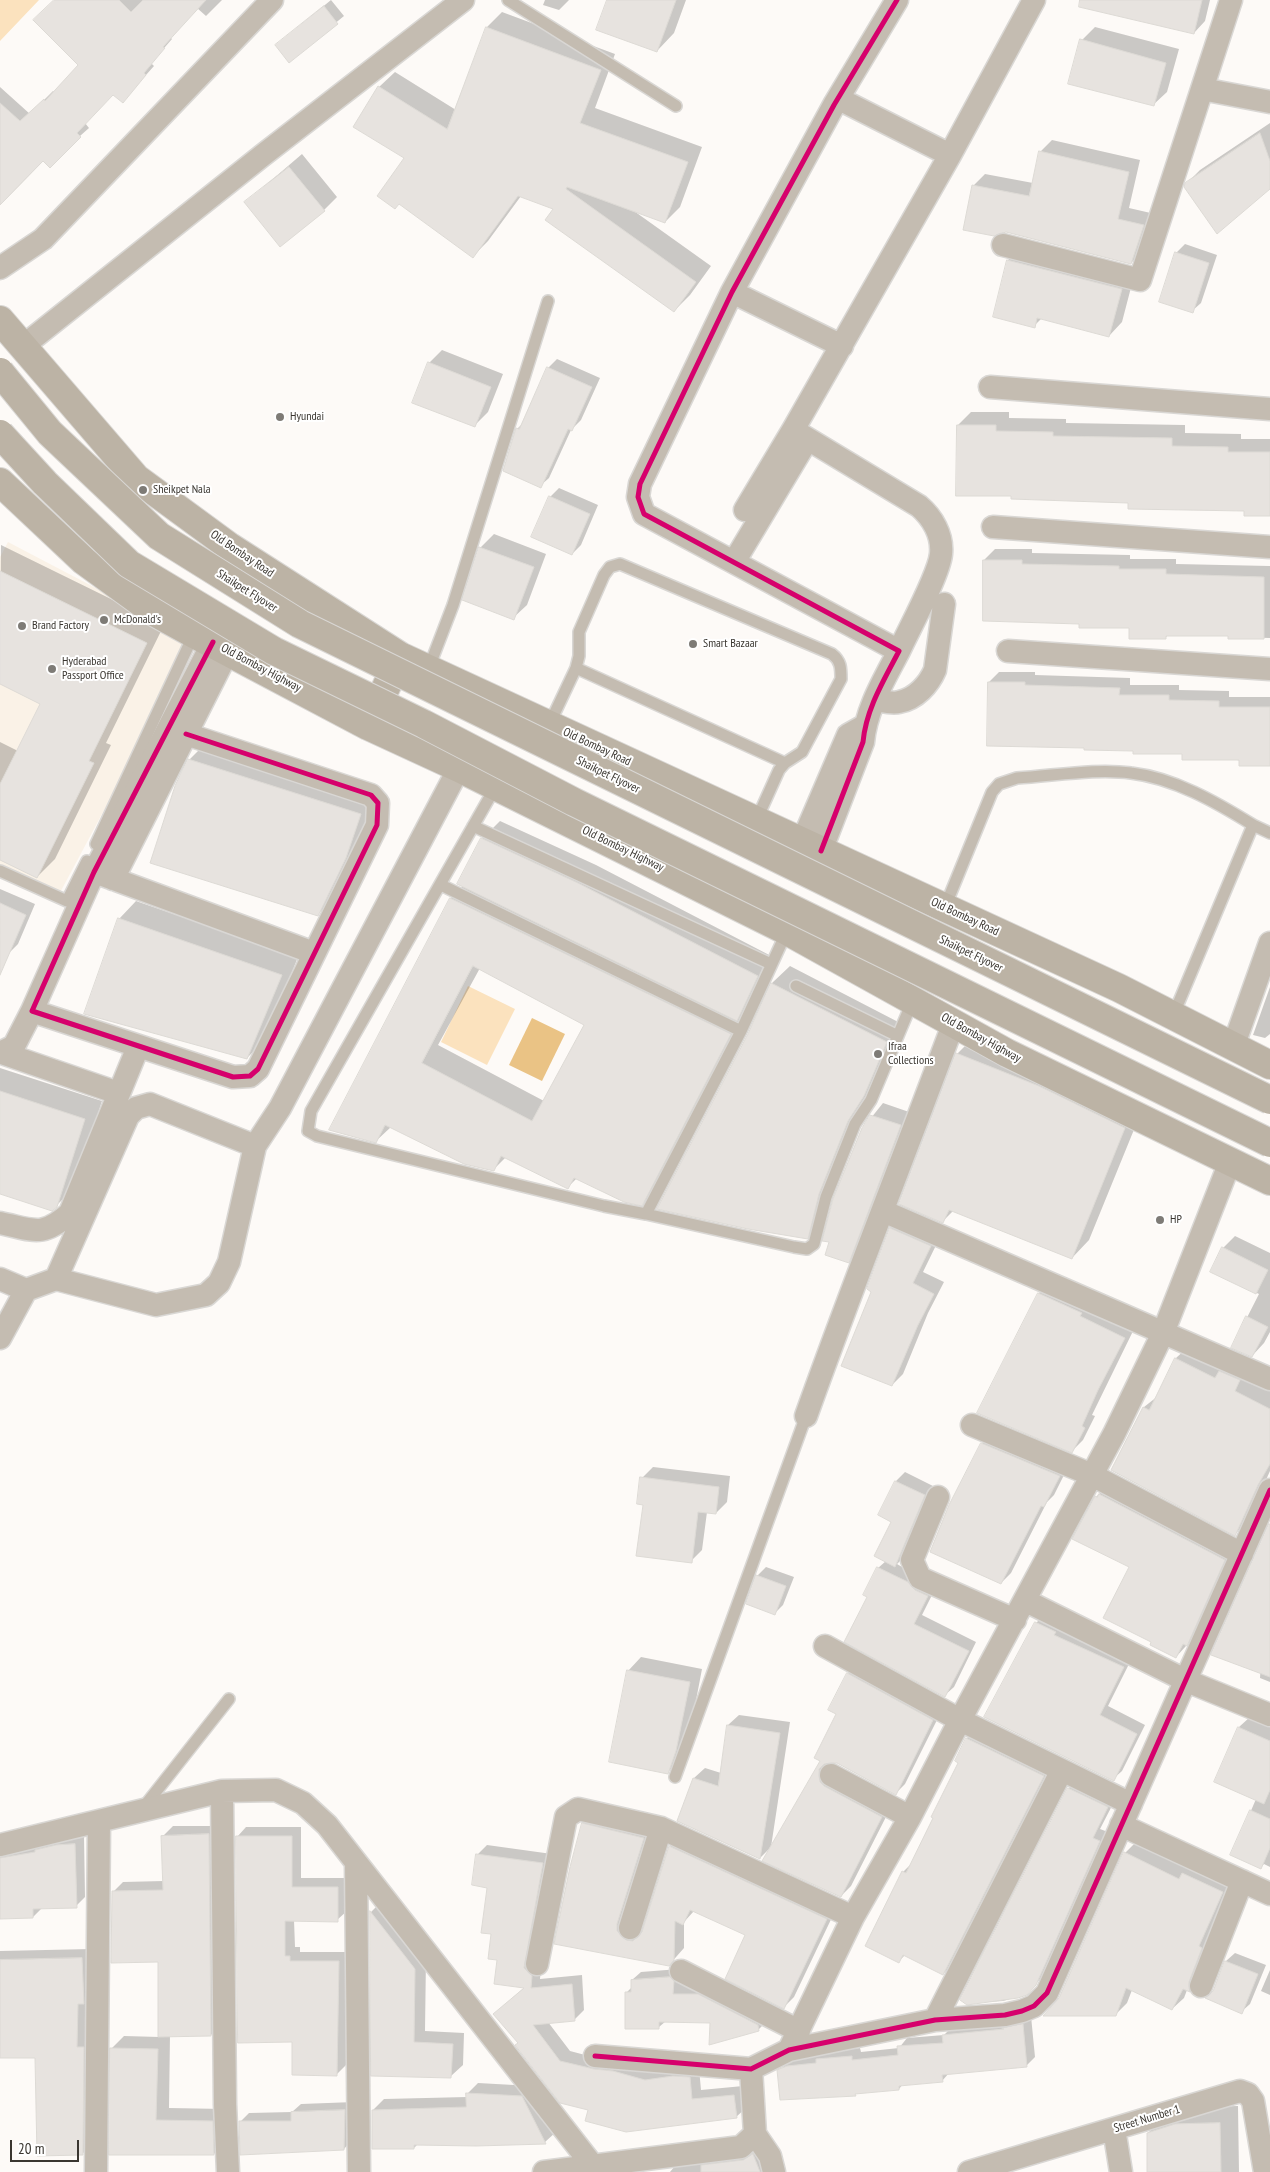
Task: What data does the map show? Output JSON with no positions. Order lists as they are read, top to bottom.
{
  "streets": {
    "main road": ["Old Bombay Road", "Shaikpet Flyover", "Old Bombay Highway"],
    "street": ["Street Number 1"]
  },
  "places": [
    "Hyundai",
    "Sheikpet Nala",
    "McDonald's",
    "Brand Factory",
    "Smart Bazaar",
    "Hyderabad Passport Office",
    "Ifraa Collections",
    "HP"
  ],
  "scale_bar": "20 m"
}
